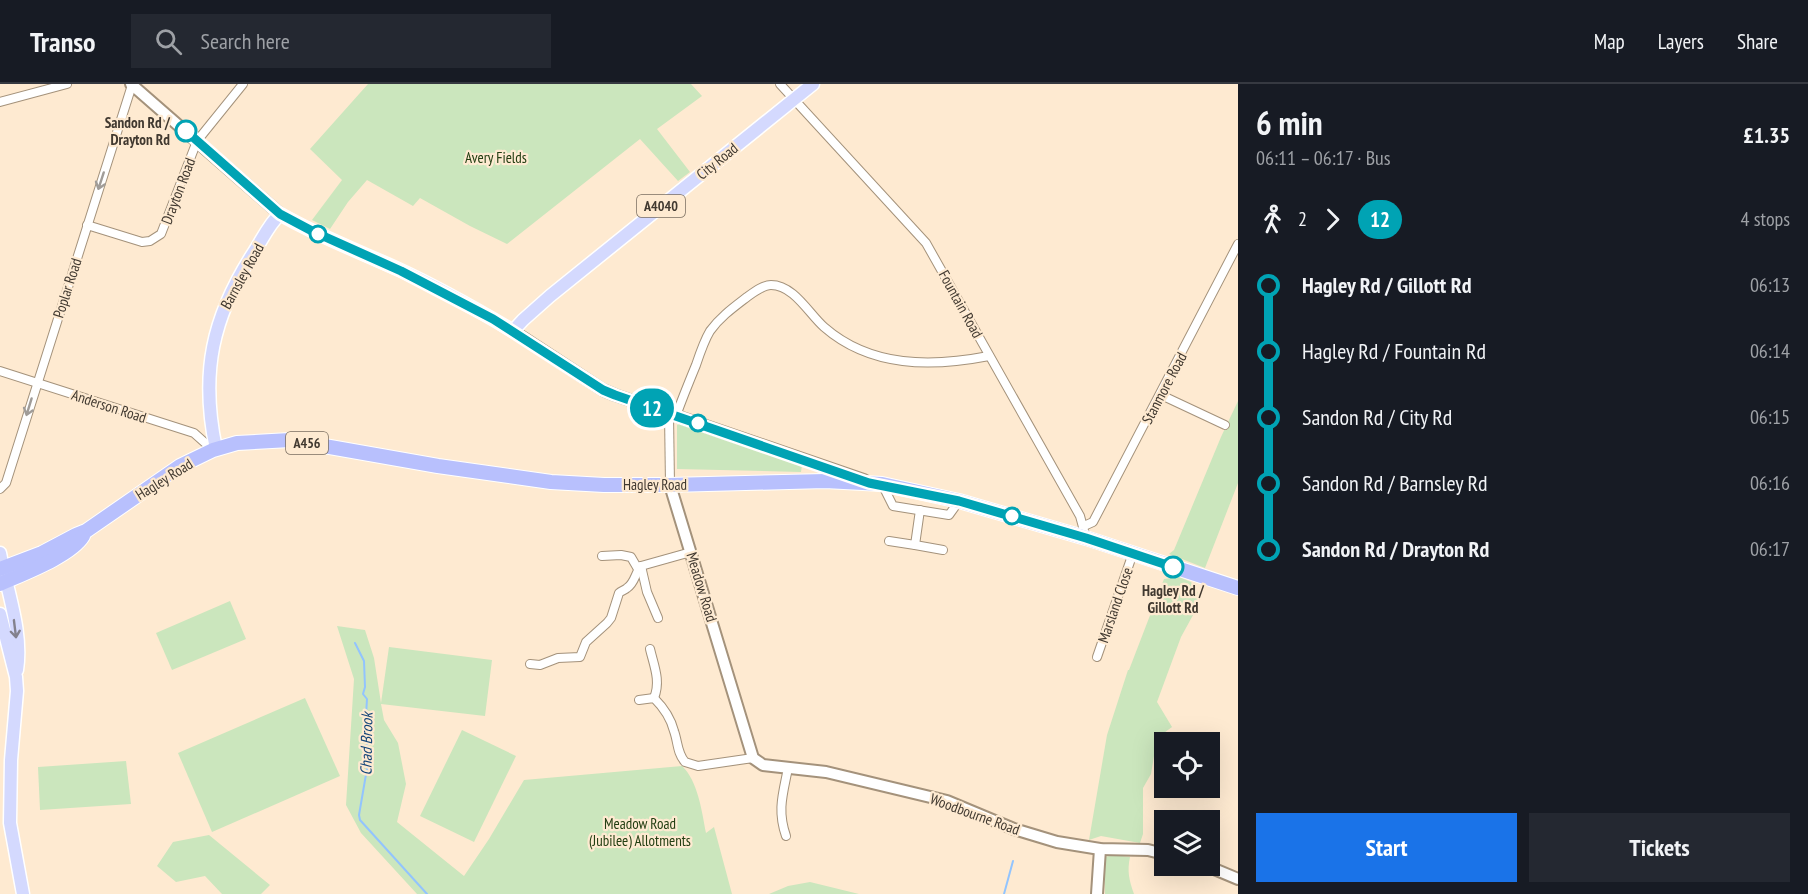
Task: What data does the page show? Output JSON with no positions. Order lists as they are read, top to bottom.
{
  "streets": {
    "highway": ["A456", "Hagley Road"],
    "main road": ["City Road", "A4040", "Barnsley Road"],
    "street": [
      "Drayton Road",
      "Poplar Road",
      "Fountain Road",
      "Stanmore Road",
      "Anderson Road",
      "Meadow Road",
      "Marsland Close",
      "Woodbourne Road"
    ]
  },
  "crossings": [
    ["City Road", "Fountain Road"],
    ["Drayton Road", "Poplar Road"],
    ["Barnsley Road", "Anderson Road"],
    ["Barnsley Road", "Hagley Road"],
    ["Poplar Road", "Anderson Road"],
    ["Fountain Road", "Stanmore Road"],
    ["Fountain Road", "Hagley Road"],
    ["Stanmore Road", "Hagley Road"],
    ["Anderson Road", "Hagley Road"],
    ["Hagley Road", "Meadow Road"],
    ["Hagley Road", "Marsland Close"],
    ["Meadow Road", "Woodbourne Road"]
  ],
  "one_way": ["Poplar Road"],
  "water": ["Chad Brook"],
  "parks": ["Avery Fields", "Meadow Road (Jubilee) Allotments"],
  "places": ["Sandon Rd / Drayton Rd", "Hagley Rd / Gillott Rd"],
  "lines": ["bus line 12"],
  "page": {
    "header": "Transo",
    "search": "Search here",
    "nav": ["Map", "Layers", "Share"],
    "on_map": "12",
    "heading": ["6 min", "06:11 – 06:17 · Bus", "£1.35"],
    "legs": ["2", "12", "4 stops"],
    "list": [
      {
        "name": "Hagley Rd / Gillott Rd",
        "value": "06:13"
      },
      {
        "name": "Hagley Rd / Fountain Rd",
        "value": "06:14"
      },
      {
        "name": "Sandon Rd / City Rd",
        "value": "06:15"
      },
      {
        "name": "Sandon Rd / Barnsley Rd",
        "value": "06:16"
      },
      {
        "name": "Sandon Rd / Drayton Rd",
        "value": "06:17"
      }
    ],
    "buttons": ["Start", "Tickets"]
  }
}
